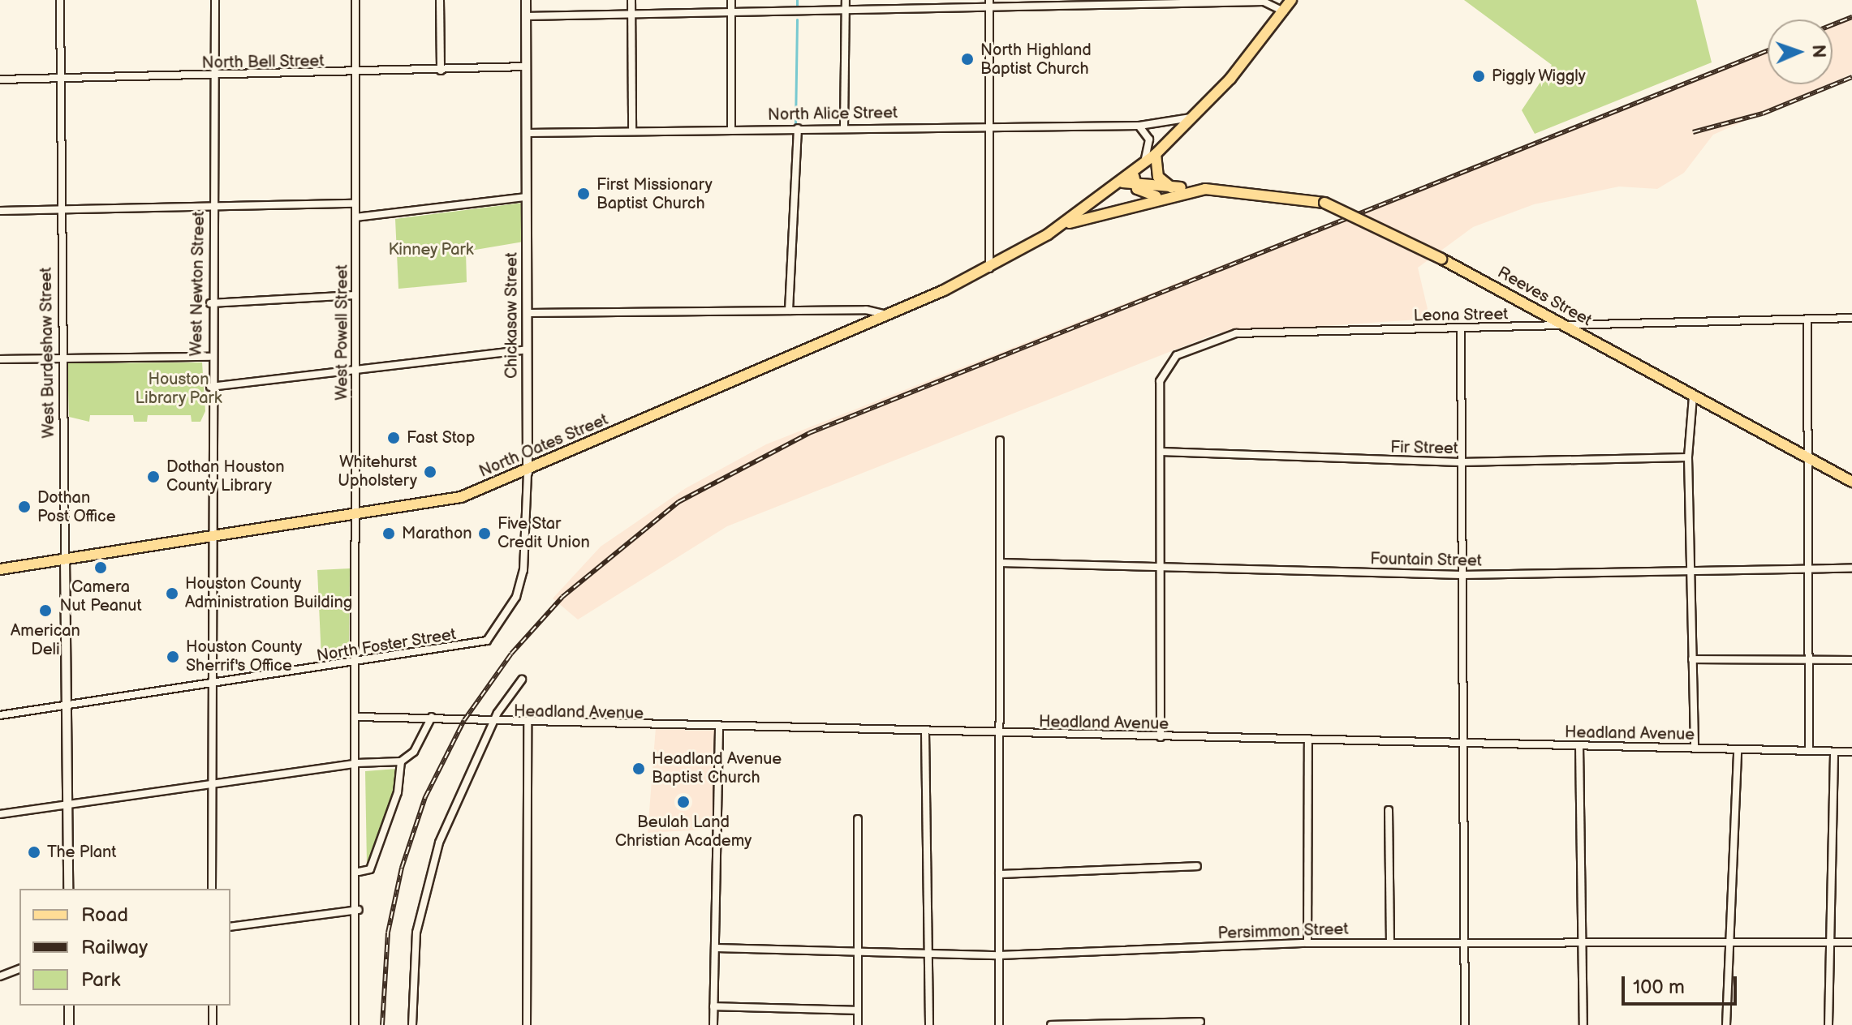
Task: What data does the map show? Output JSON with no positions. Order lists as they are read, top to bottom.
{
  "streets": {
    "main road": ["Reeves Street", "North Oates Street"],
    "street": [
      "North Bell Street",
      "North Alice Street",
      "West Newton Street",
      "Chickasaw Street",
      "Leona Street",
      "West Powell Street",
      "West Burdeshaw Street",
      "Fir Street",
      "Fountain Street",
      "North Foster Street",
      "Headland Avenue",
      "Persimmon Street"
    ]
  },
  "crossings": [
    ["North Bell Street", "West Newton Street"],
    ["North Bell Street", "Chickasaw Street"],
    ["North Bell Street", "West Powell Street"],
    ["North Bell Street", "West Burdeshaw Street"],
    ["North Alice Street", "Chickasaw Street"],
    ["West Newton Street", "North Oates Street"],
    ["West Newton Street", "North Foster Street"],
    ["Reeves Street", "Leona Street"],
    ["Reeves Street", "North Oates Street"],
    ["Chickasaw Street", "North Oates Street"],
    ["Chickasaw Street", "North Foster Street"],
    ["Leona Street", "Fir Street"],
    ["West Powell Street", "North Oates Street"],
    ["West Powell Street", "North Foster Street"],
    ["West Powell Street", "Headland Avenue"],
    ["West Burdeshaw Street", "North Oates Street"],
    ["West Burdeshaw Street", "North Foster Street"]
  ],
  "parks": ["Kinney Park", "Houston Library Park"],
  "places": [
    "North Highland Baptist Church",
    "Piggly Wiggly",
    "First Missionary Baptist Church",
    "Fast Stop",
    "Whitehurst Upholstery",
    "Dothan Houston County Library",
    "Dothan Post Office",
    "Marathon",
    "Five Star Credit Union",
    "Camera Nut Peanut",
    "Houston County Administration Building",
    "American Deli",
    "Houston County Sherrif's Office",
    "Headland Avenue Baptist Church",
    "Beulah Land Christian Academy",
    "The Plant"
  ],
  "legend": ["Road", "Railway", "Park"],
  "scale_bar": "100 m",
  "north": "right"
}
